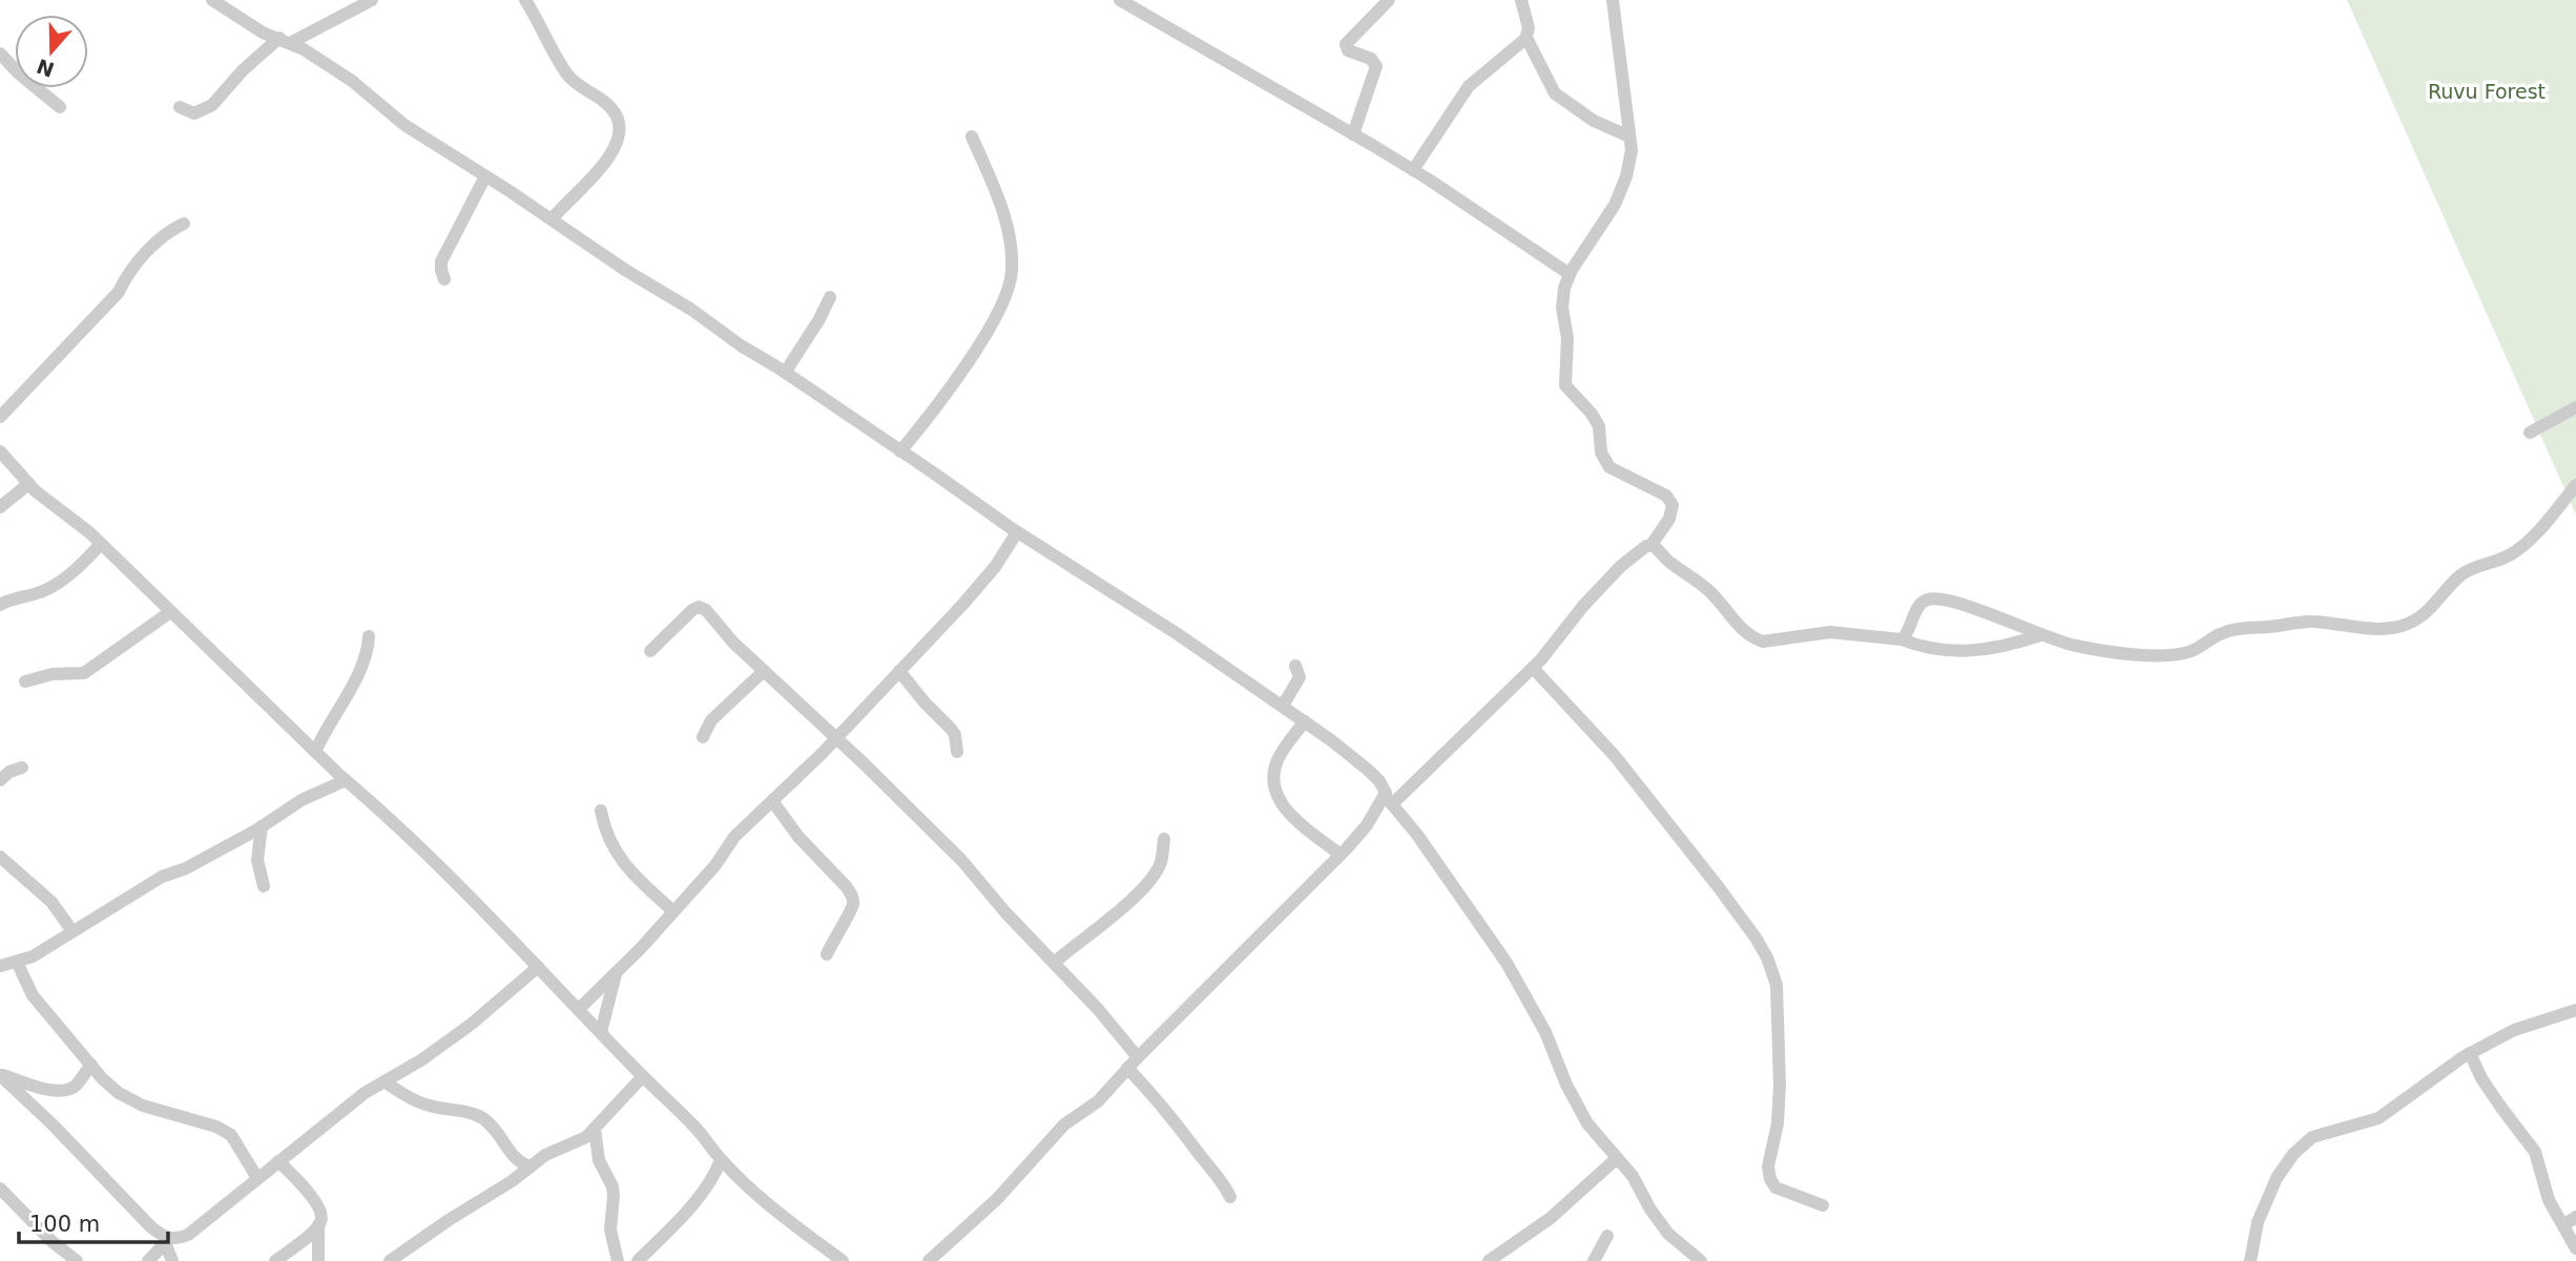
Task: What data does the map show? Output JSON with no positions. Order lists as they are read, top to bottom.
{
  "parks": ["Ruvu Forest"],
  "scale_bar": "100 m",
  "north": "bottom"
}
